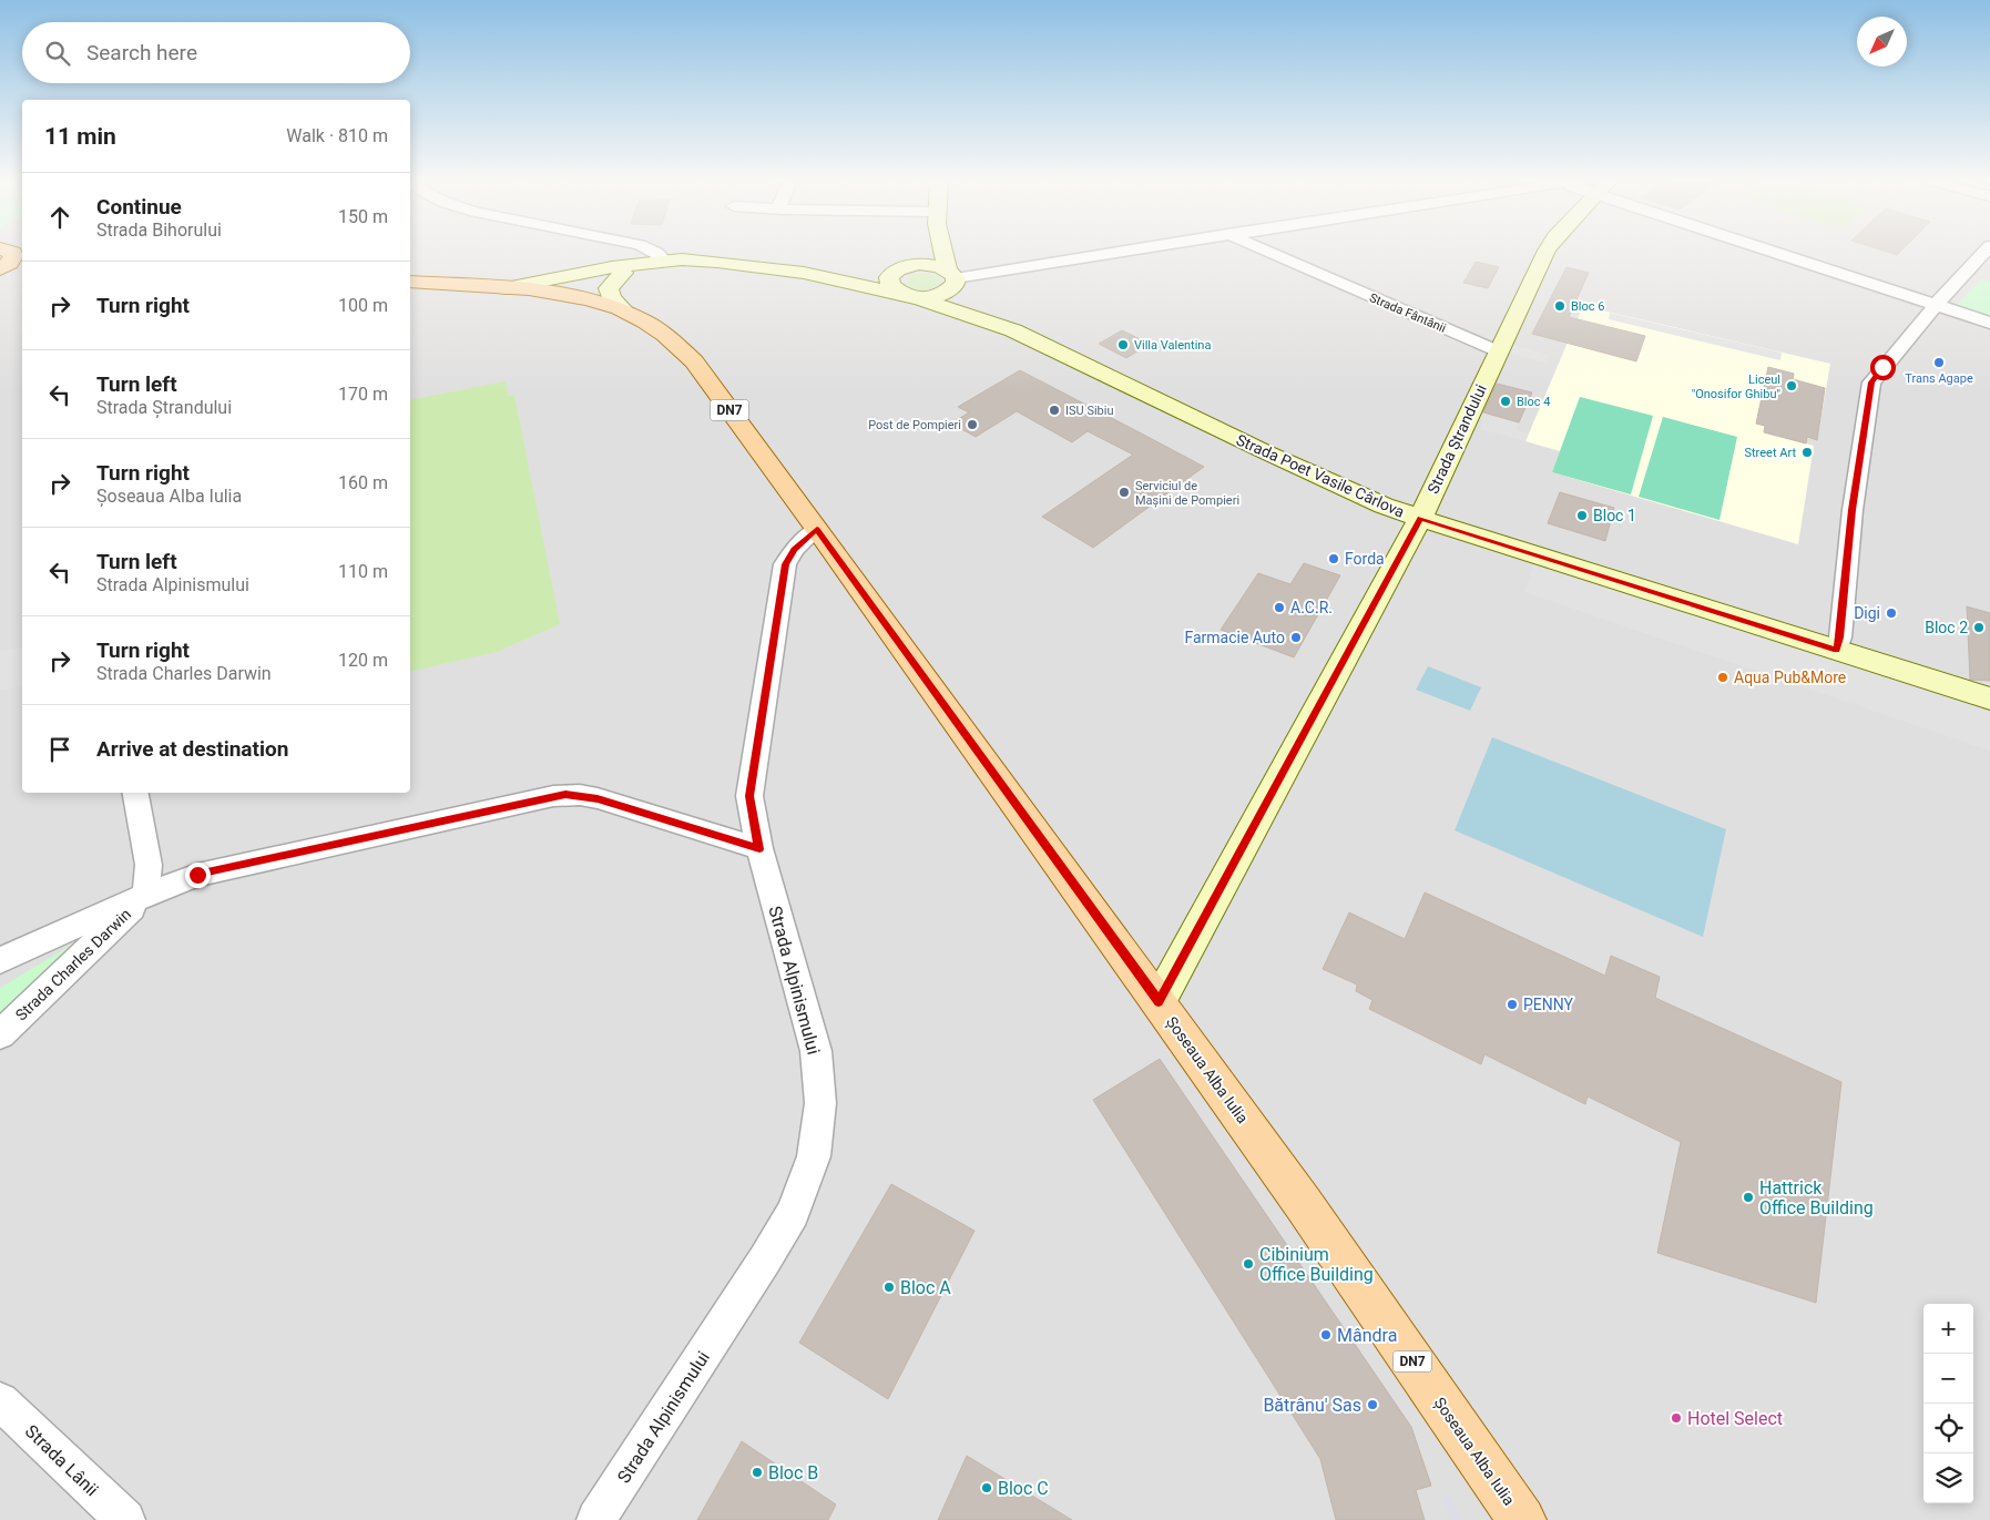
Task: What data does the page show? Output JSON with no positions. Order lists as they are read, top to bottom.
{
  "streets": {
    "main road": ["DN7", "Șoseaua Alba Iulia"],
    "street": [
      "Strada Fântânii",
      "Strada Ștrandului",
      "Strada Poet Vasile Cârlova",
      "Strada Charles Darwin",
      "Strada Alpinismului",
      "Strada Lânii"
    ]
  },
  "crossings": [
    ["Strada Fântânii", "Strada Ștrandului"],
    ["Strada Ștrandului", "Strada Poet Vasile Cârlova"],
    ["Strada Ștrandului", "Șoseaua Alba Iulia"],
    ["Strada Charles Darwin", "Strada Alpinismului"],
    ["Strada Alpinismului", "Șoseaua Alba Iulia"]
  ],
  "places": [
    "Bloc 6",
    "Villa Valentina",
    "Trans Agape",
    "Liceul \"Onosifor Ghibu\"",
    "Bloc 4",
    "ISU Sibiu",
    "Post de Pompieri",
    "Street Art",
    "Serviciul de Mașini de Pompieri",
    "Bloc 1",
    "Forda",
    "A.C.R.",
    "Digi",
    "Bloc 2",
    "Farmacie Auto",
    "Aqua Pub&More",
    "PENNY",
    "Hattrick Office Building",
    "Cibinium Office Building",
    "Bloc A",
    "Mândra",
    "Bătrânu' Sas",
    "Hotel Select",
    "Bloc B",
    "Bloc C"
  ],
  "north": "bottom left",
  "page": {
    "search": "Search here",
    "heading": ["11 min", "Walk · 810 m"],
    "list": [
      ["Continue", "Strada Bihorului", "150 m"],
      ["Turn right", "100 m"],
      ["Turn left", "Strada Ștrandului", "170 m"],
      ["Turn right", "Șoseaua Alba Iulia", "160 m"],
      ["Turn left", "Strada Alpinismului", "110 m"],
      ["Turn right", "Strada Charles Darwin", "120 m"],
      "Arrive at destination"
    ],
    "map_buttons": ["+", "−"]
  }
}
